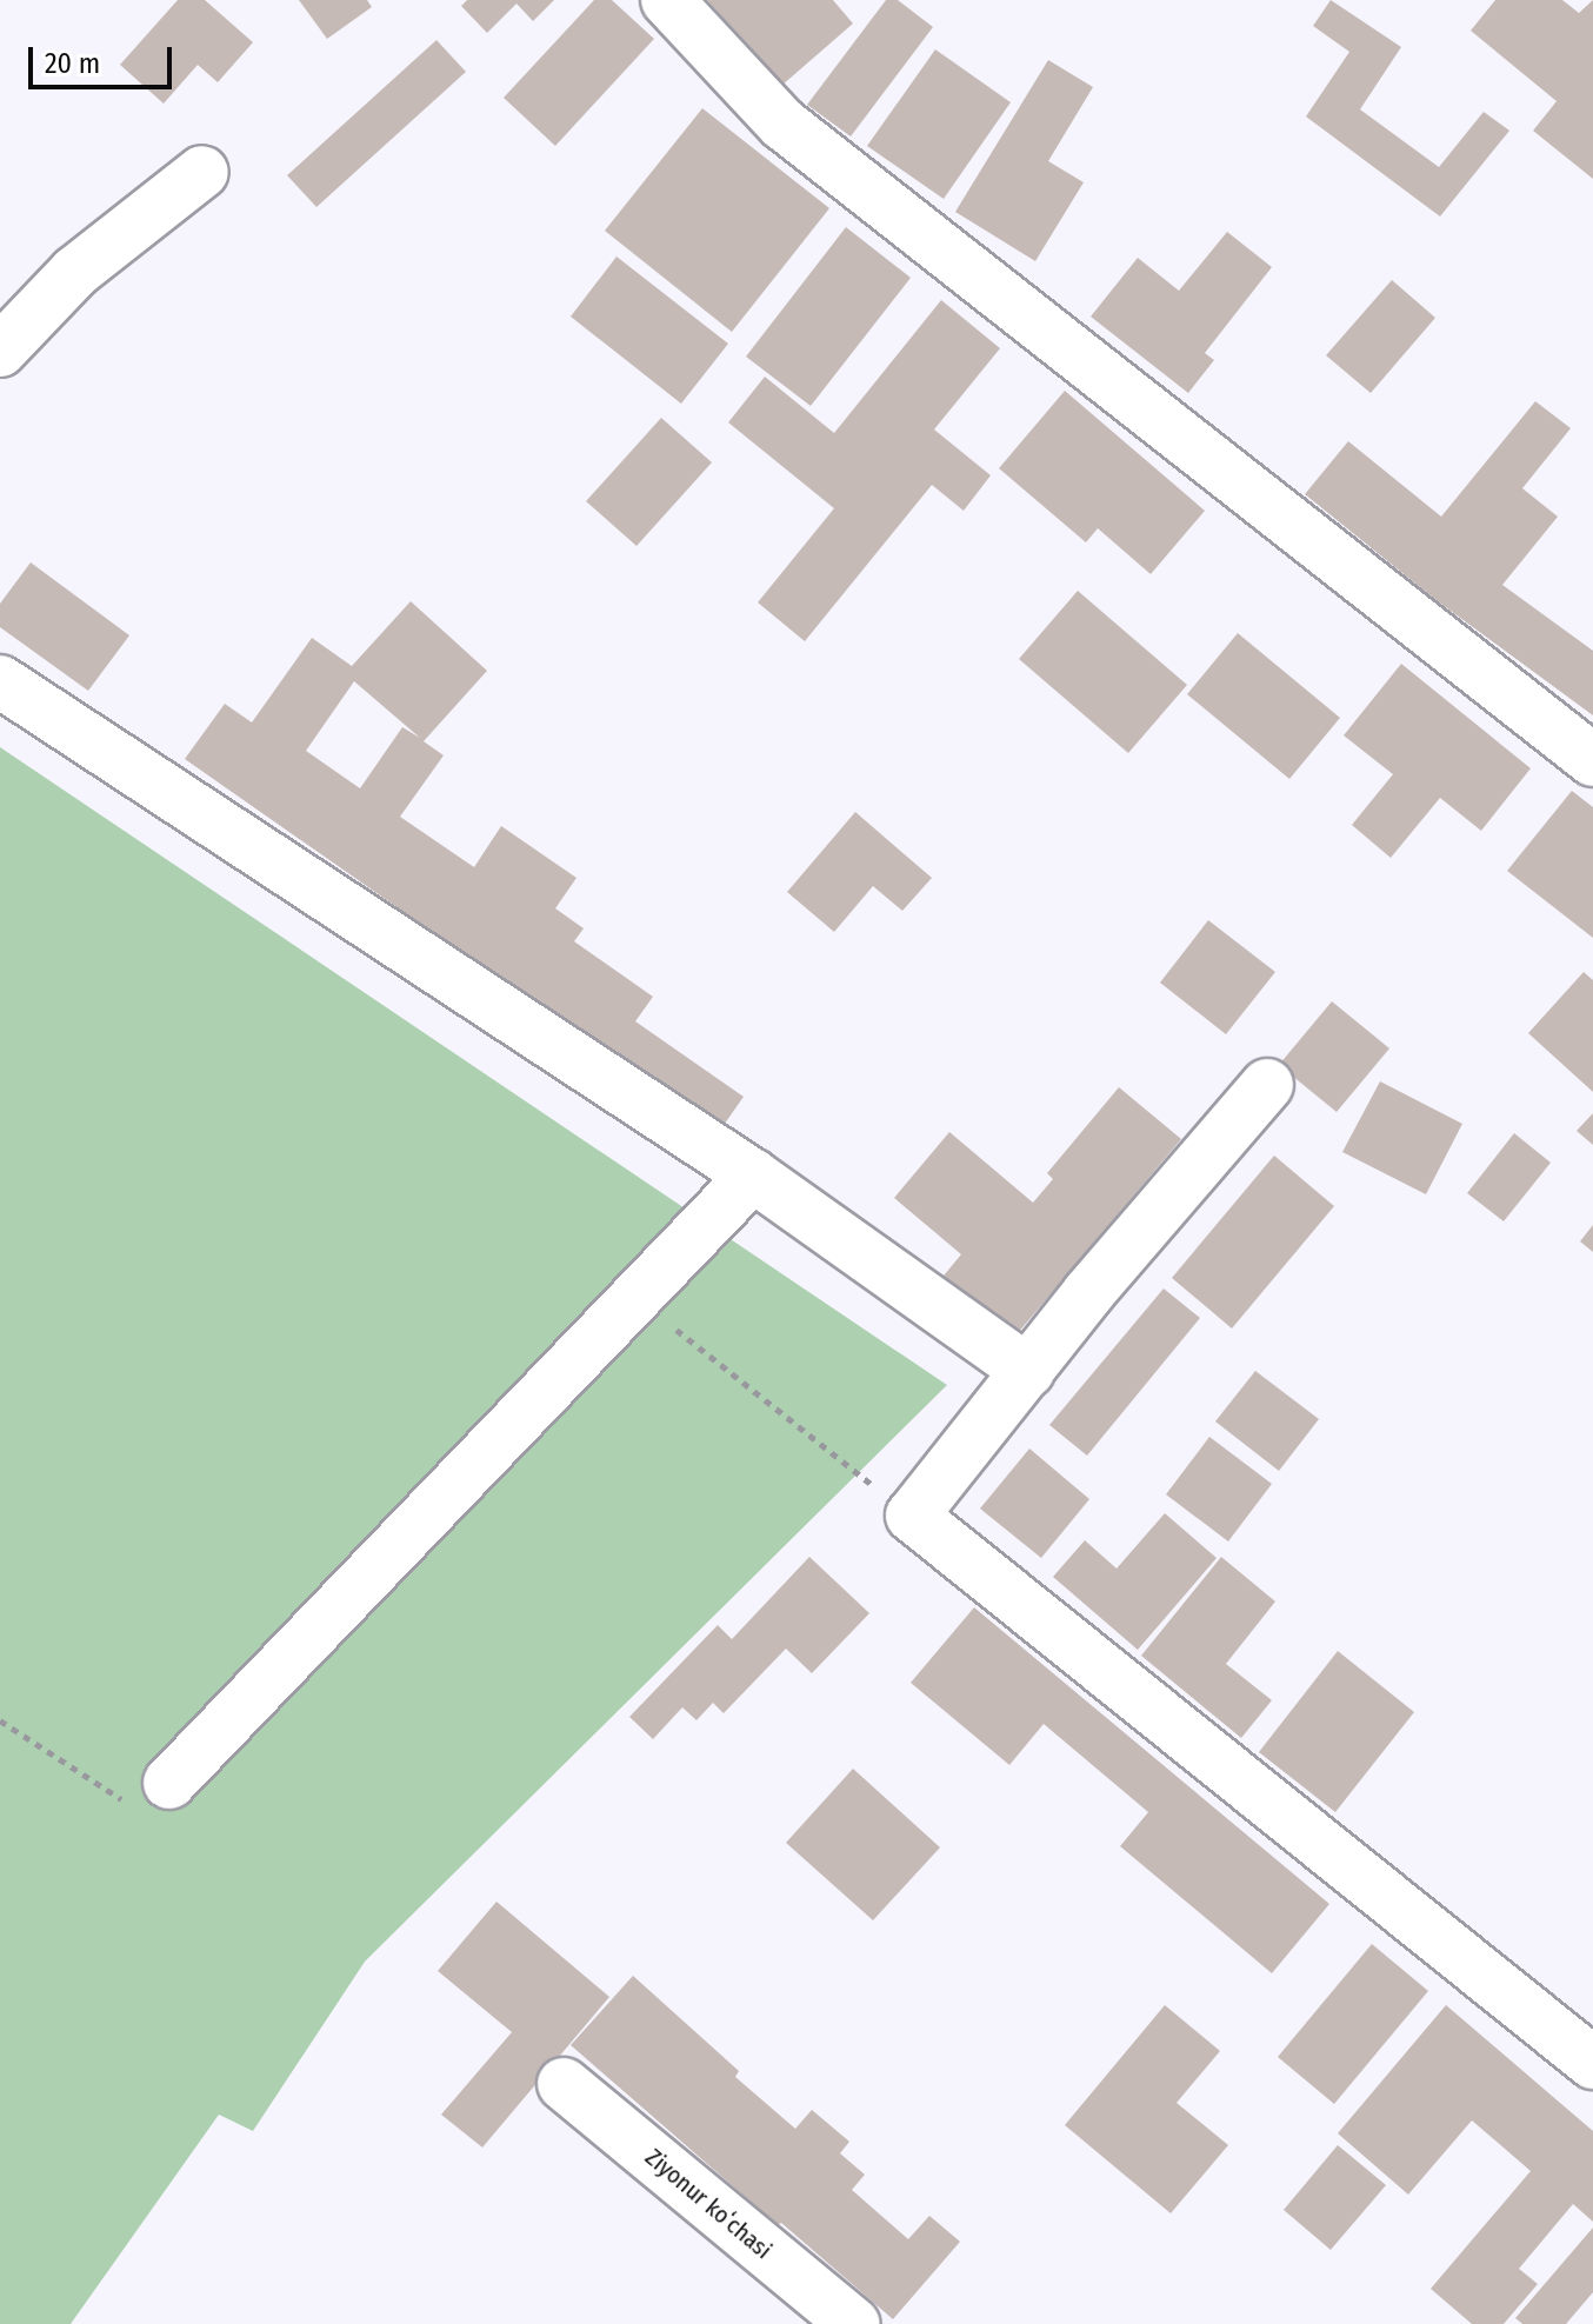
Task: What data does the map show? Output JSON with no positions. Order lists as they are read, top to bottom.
{
  "streets": {
    "street": ["Ziyonur koʻchasi"]
  },
  "scale_bar": "20 m"
}
